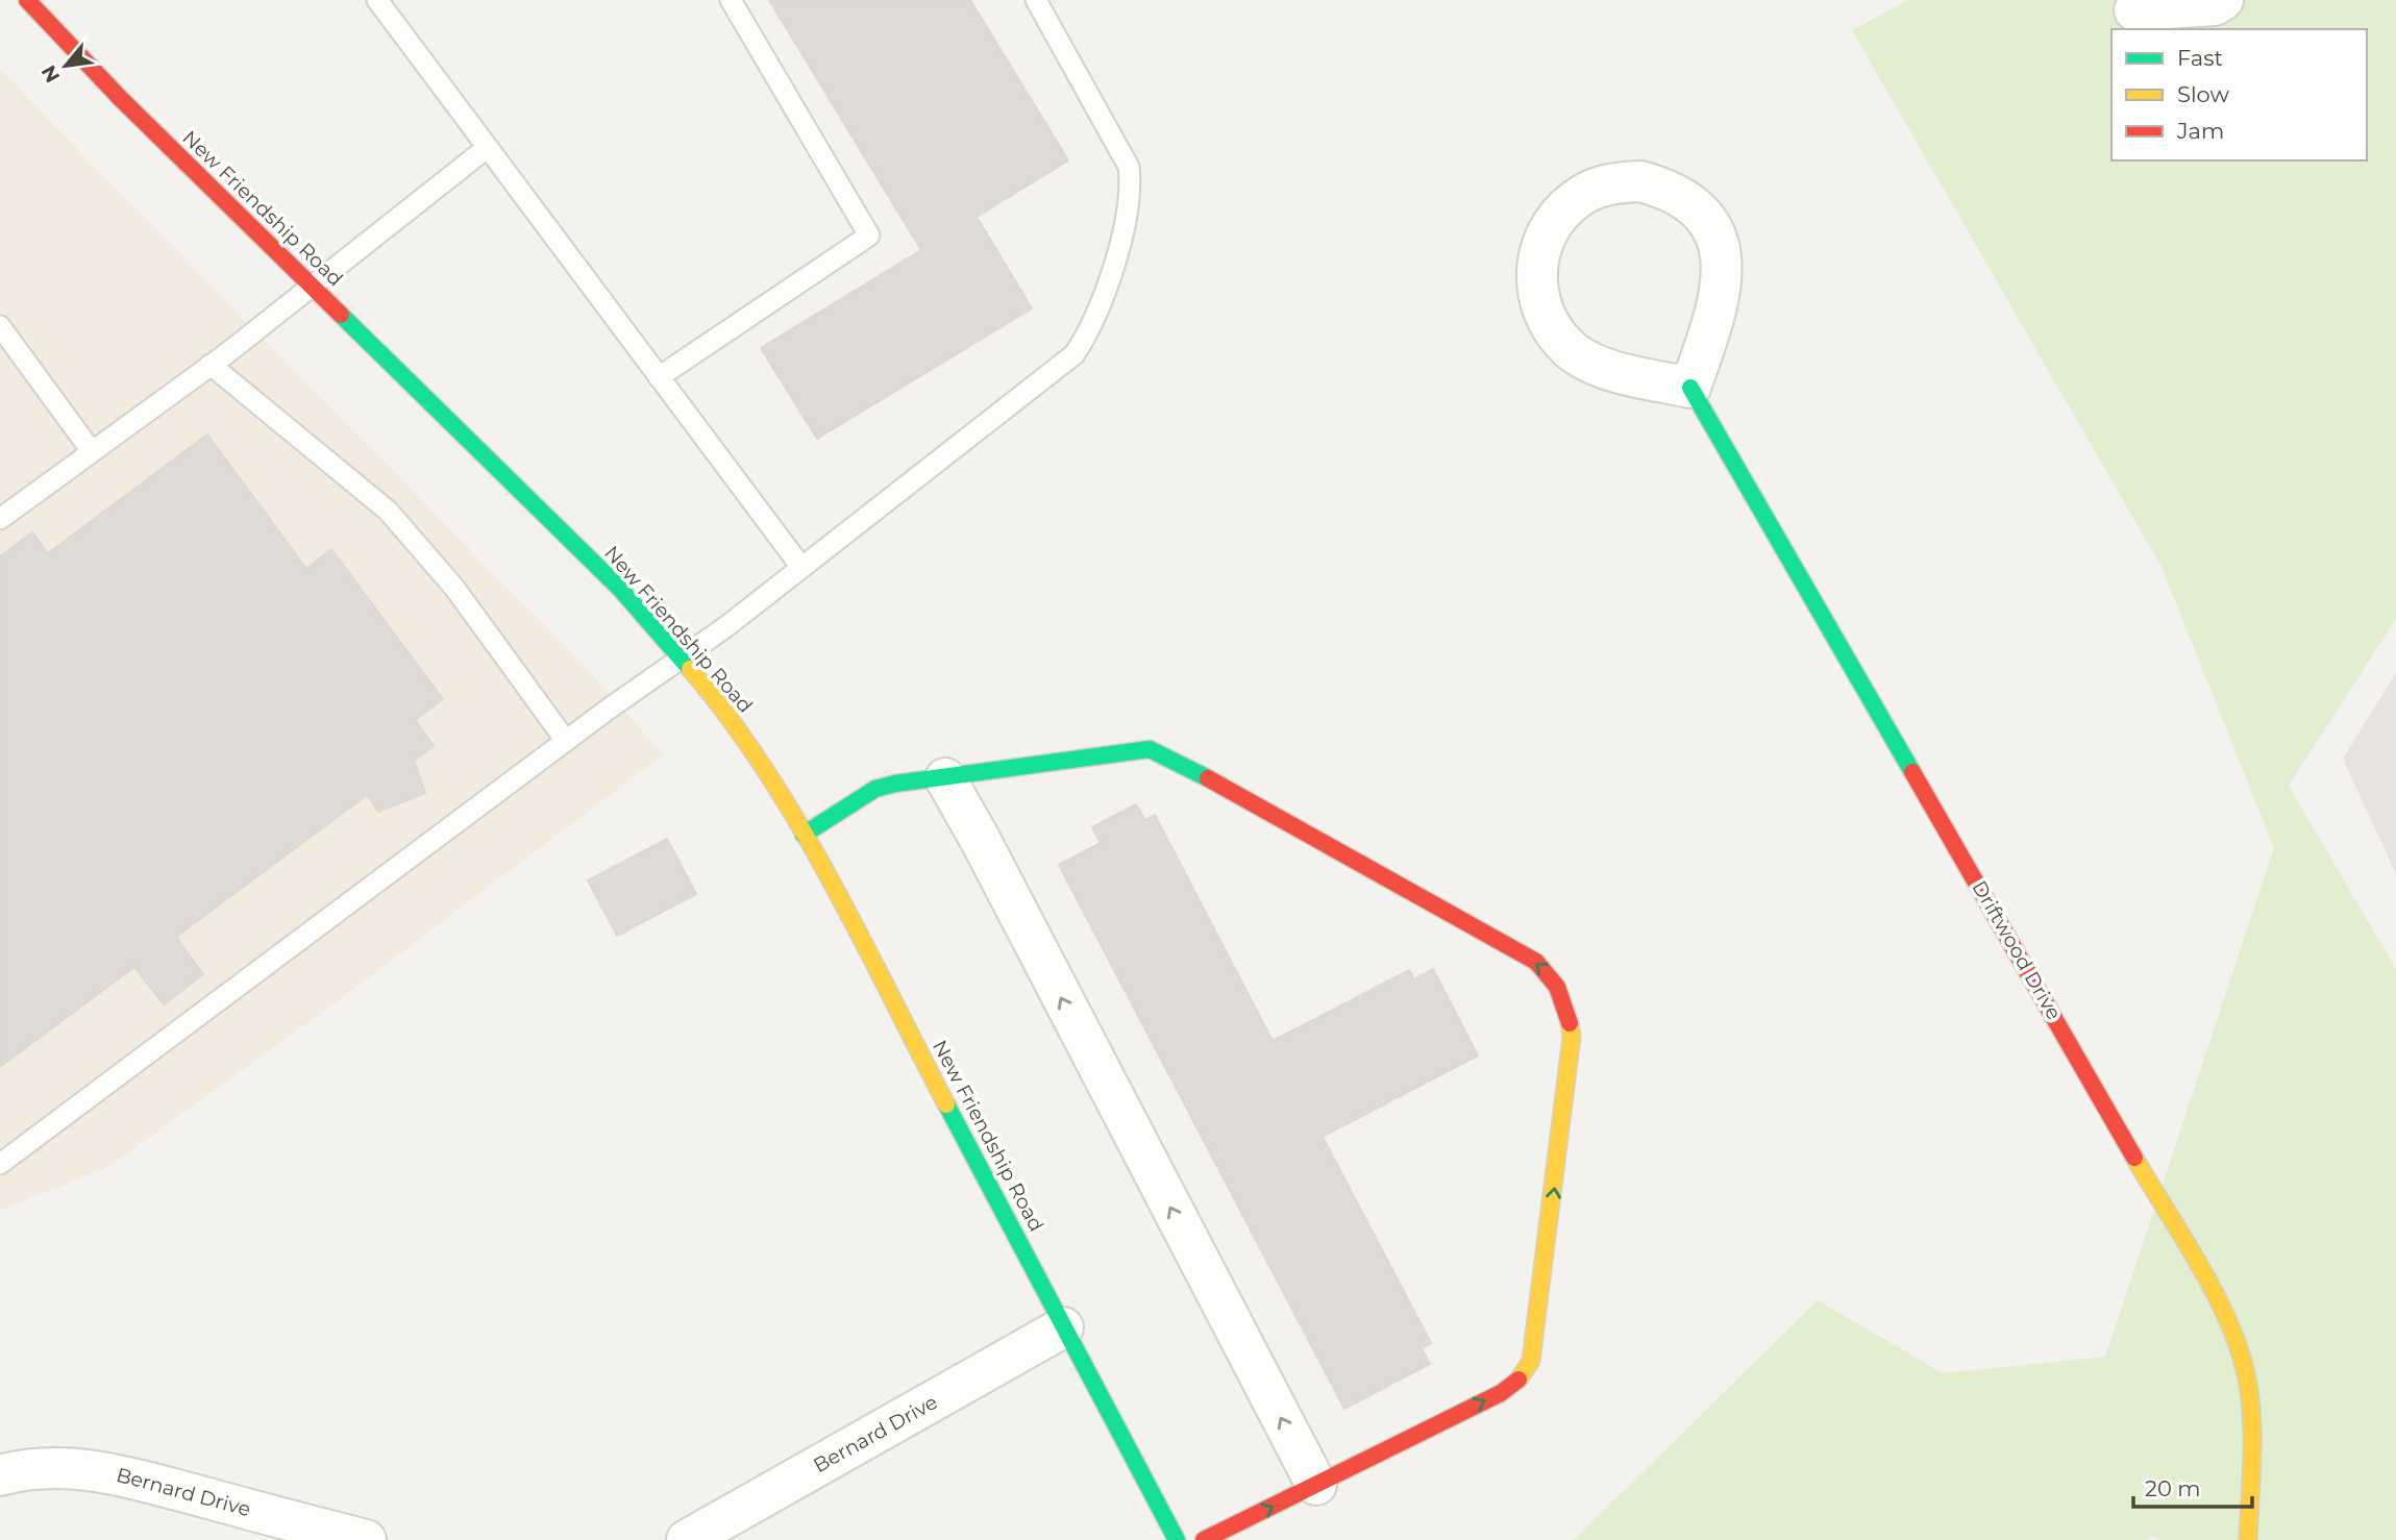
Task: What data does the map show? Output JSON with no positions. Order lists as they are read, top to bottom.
{
  "streets": {
    "street": ["New Friendship Road", "Driftwood Drive", "Bernard Drive"]
  },
  "crossings": [
    ["New Friendship Road", "Bernard Drive"]
  ],
  "legend": ["Fast", "Slow", "Jam"],
  "scale_bar": "20 m",
  "north": "bottom left"
}
